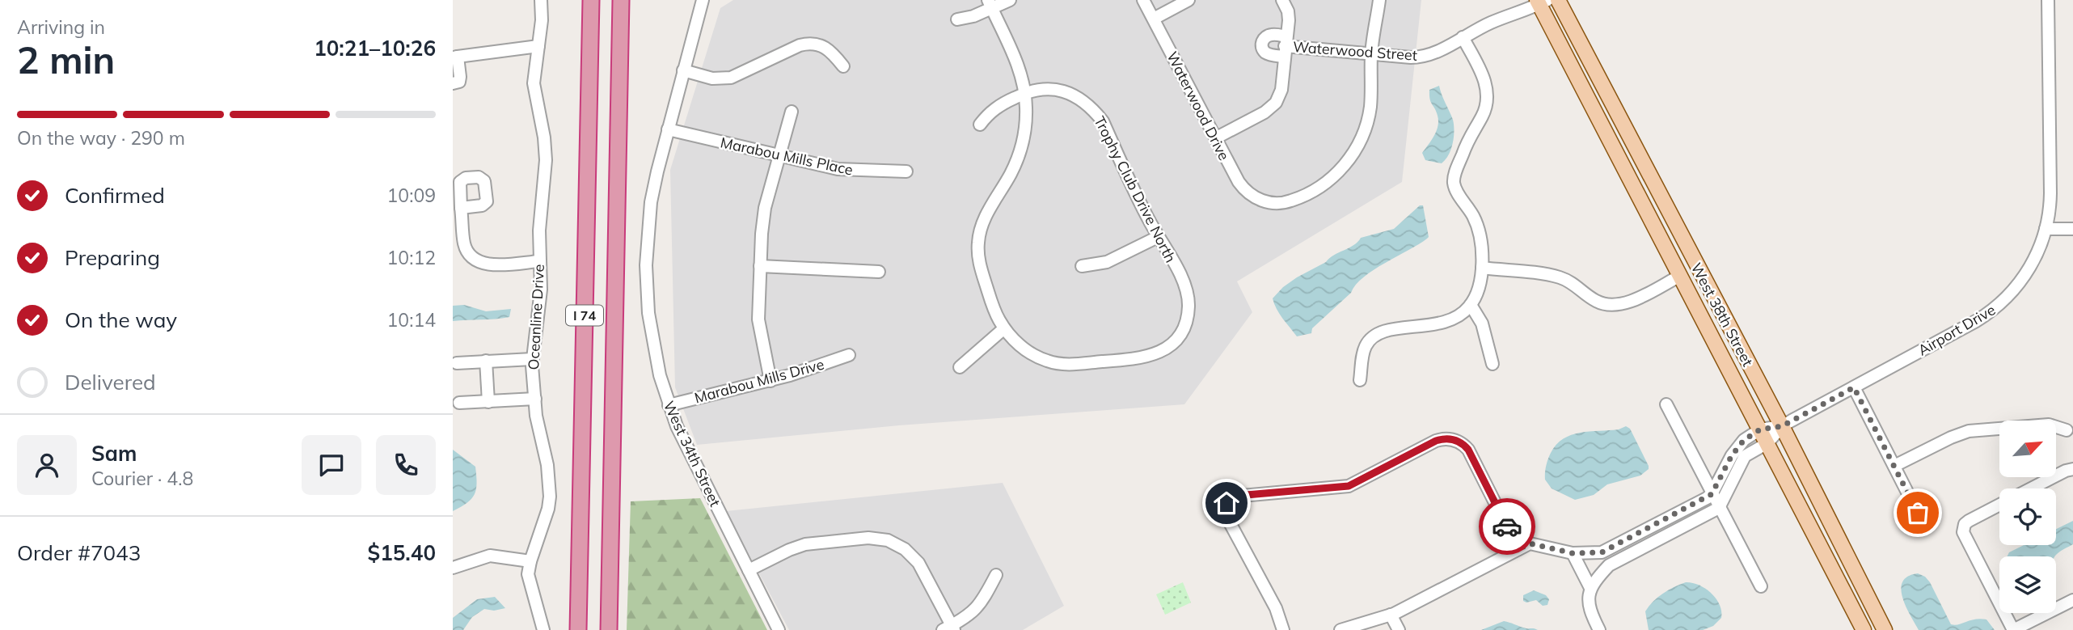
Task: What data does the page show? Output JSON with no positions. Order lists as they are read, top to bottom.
{
  "streets": {
    "highway": ["I 74"],
    "main road": ["West 38th Street"],
    "street": [
      "Waterwood Street",
      "Waterwood Drive",
      "Marabou Mills Place",
      "Trophy Club Drive North",
      "Oceanline Drive",
      "Airport Drive",
      "Marabou Mills Drive",
      "West 34th Street"
    ]
  },
  "crossings": [
    ["Waterwood Street", "Waterwood Drive"],
    ["Waterwood Street", "West 38th Street"],
    ["Marabou Mills Place", "West 34th Street"],
    ["West 38th Street", "Airport Drive"],
    ["Marabou Mills Drive", "West 34th Street"]
  ],
  "north": "top right",
  "page": {
    "heading": ["2 min", "Arriving in", "10:21–10:26"],
    "panel": [
      "Sam",
      "Courier · 4.8",
      "Order #7043",
      "$15.40"
    ],
    "bar": "On the way · 290 m",
    "list": [
      ["Confirmed", "10:09"],
      ["Preparing", "10:12"],
      ["On the way", "10:14"],
      "Delivered"
    ]
  }
}
